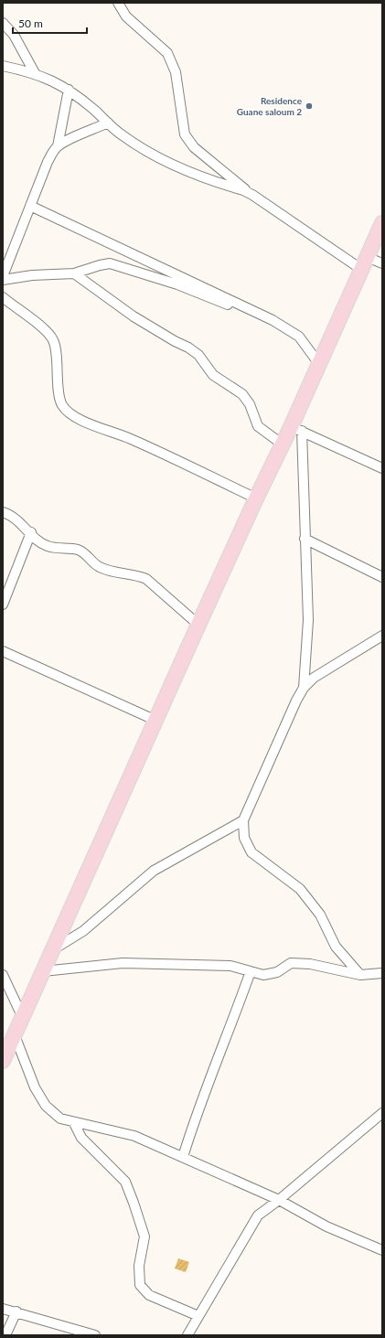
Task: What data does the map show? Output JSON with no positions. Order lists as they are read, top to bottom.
{
  "places": ["Residence Guane saloum 2"],
  "scale_bar": "50 m"
}
